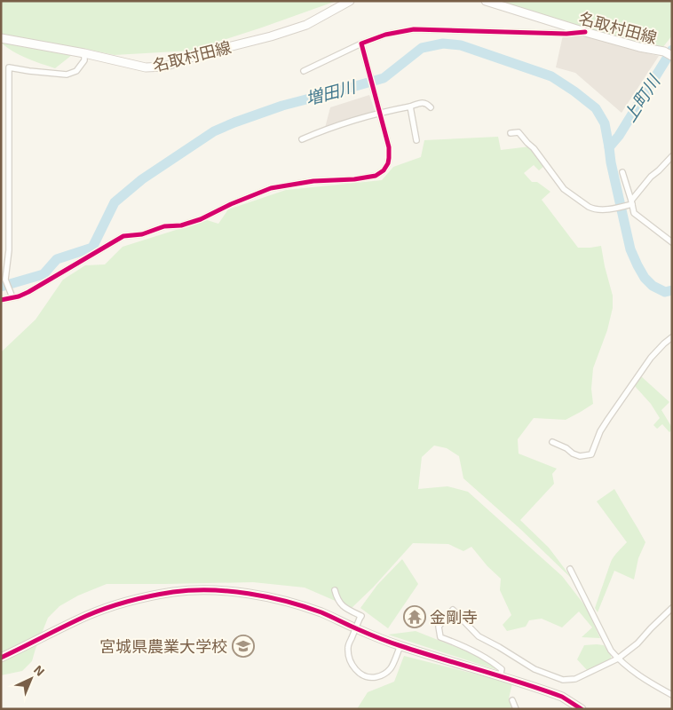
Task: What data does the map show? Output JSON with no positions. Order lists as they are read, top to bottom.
{
  "streets": {
    "street": ["名取村田線"]
  },
  "water": ["増田川", "上町川"],
  "places": {
    "temple": ["金剛寺"],
    "school or university": ["宮城県農業大学校"]
  },
  "north": "top right"
}
